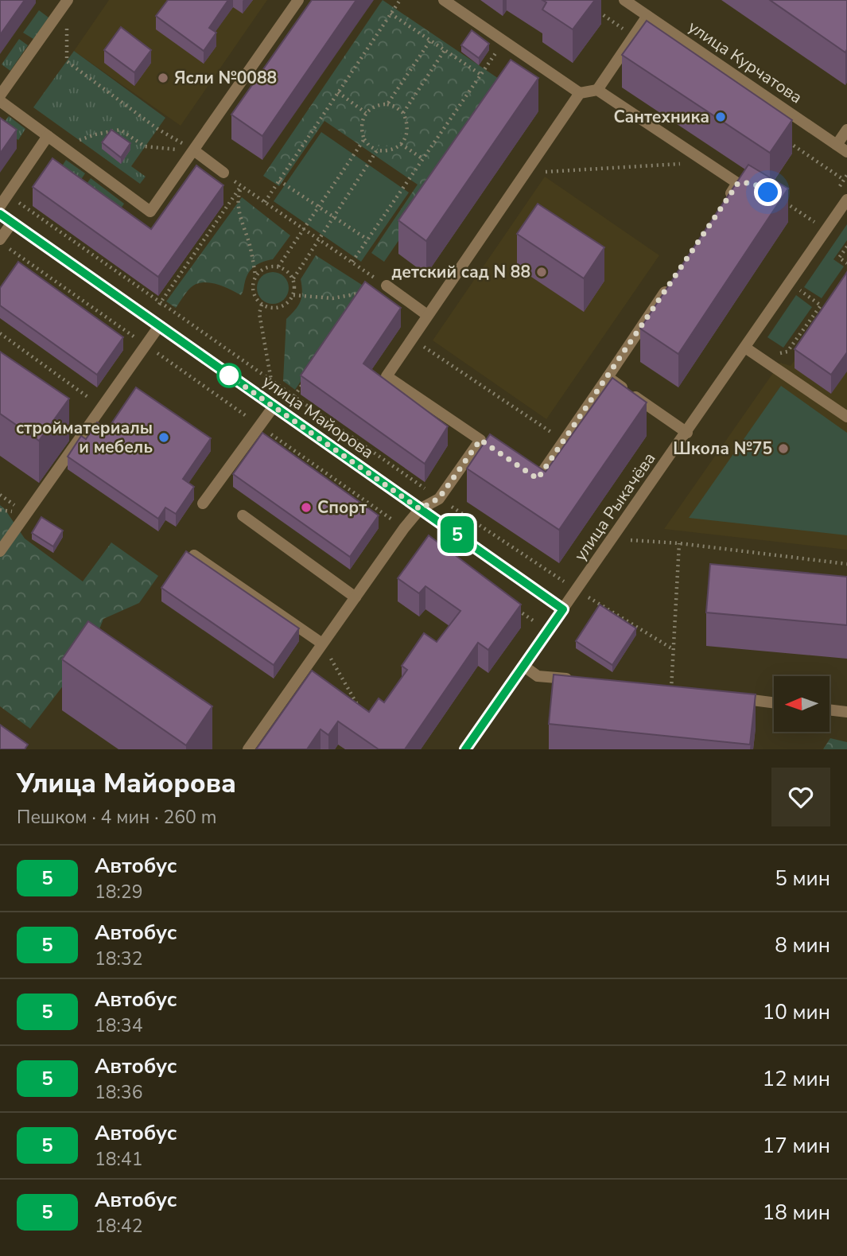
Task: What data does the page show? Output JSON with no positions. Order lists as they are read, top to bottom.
{
  "streets": {
    "street": ["улица Курчатова", "улица Майорова", "улица Рыкачёва"]
  },
  "crossings": [
    ["улица Майорова", "улица Рыкачёва"]
  ],
  "places": [
    "Ясли №0088",
    "Сантехника",
    "детский сад N 88",
    "стройматериалы и мебель",
    "Школа №75",
    "Спорт"
  ],
  "lines": ["bus line 5"],
  "north": "left",
  "page": {
    "on_map": "5",
    "heading": ["Улица Майорова", "Пешком · 4 мин · 260 m"],
    "list": [
      {
        "mark": "5",
        "name": "Автобус",
        "note": "18:29",
        "value": "5 мин"
      },
      {
        "mark": "5",
        "name": "Автобус",
        "note": "18:32",
        "value": "8 мин"
      },
      {
        "mark": "5",
        "name": "Автобус",
        "note": "18:34",
        "value": "10 мин"
      },
      {
        "mark": "5",
        "name": "Автобус",
        "note": "18:36",
        "value": "12 мин"
      },
      {
        "mark": "5",
        "name": "Автобус",
        "note": "18:41",
        "value": "17 мин"
      },
      {
        "mark": "5",
        "name": "Автобус",
        "note": "18:42",
        "value": "18 мин"
      }
    ]
  }
}
